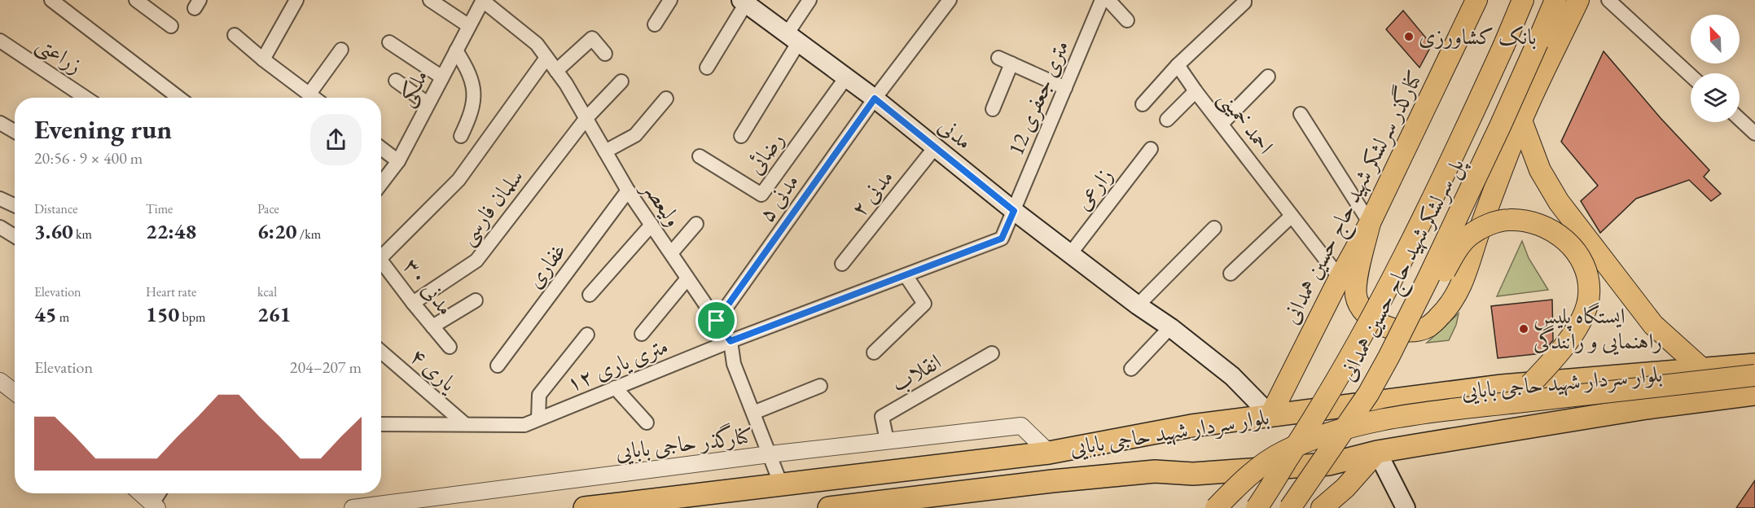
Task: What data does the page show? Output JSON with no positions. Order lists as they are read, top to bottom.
{
  "streets": {
    "highway": ["بلوار سردار شهید حاجی بابایی"],
    "main road": ["مدنی", "کنارگذر سرلشکر شهید حاج حسین همدانی", "پل سرلشکر شهید حاج حسین همدانی"],
    "street": [
      "زراعتی",
      "ملکی",
      "12 متری جعفری",
      "احمد خمینی",
      "رضائی",
      "زارعی",
      "مدنی ۲",
      "مدنی ۵",
      "ولیعصر",
      "سلمان فارسی",
      "غفاری",
      "مدنی ۳۰",
      "۱۲ متری یاری",
      "یاری ۴",
      "انقلاب",
      "کنارگذر حاجی بابایی"
    ]
  },
  "crossings": [
    ["ملکی", "ولیعصر"],
    ["12 متری جعفری", "مدنی"],
    ["12 متری جعفری", "۱۲ متری یاری"],
    ["احمد خمینی", "کنارگذر سرلشکر شهید حاج حسین همدانی"],
    ["مدنی", "رضائی"],
    ["مدنی", "زارعی"],
    ["مدنی", "مدنی ۲"],
    ["مدنی", "کنارگذر سرلشکر شهید حاج حسین همدانی"],
    ["مدنی", "مدنی ۵"],
    ["مدنی", "۱۲ متری یاری"],
    ["مدنی", "بلوار سردار شهید حاجی بابایی"],
    ["کنارگذر سرلشکر شهید حاج حسین همدانی", "بلوار سردار شهید حاجی بابایی"],
    ["مدنی ۵", "ولیعصر"],
    ["ولیعصر", "سلمان فارسی"],
    ["ولیعصر", "غفاری"],
    ["ولیعصر", "۱۲ متری یاری"],
    ["ولیعصر", "بلوار سردار شهید حاجی بابایی"],
    ["ولیعصر", "کنارگذر حاجی بابایی"],
    ["سلمان فارسی", "مدنی ۳۰"],
    ["۱۲ متری یاری", "یاری ۴"],
    ["انقلاب", "کنارگذر حاجی بابایی"],
    ["بلوار سردار شهید حاجی بابایی", "کنارگذر حاجی بابایی"]
  ],
  "places": ["بانک کشاورزی", "ایستگاه پلیس راهنمایی و رانندگی"],
  "north": "top left",
  "page": {
    "heading": ["Evening run", "20:56 · 9 × 400 m"],
    "stats": [
      ["Distance", "3.60 km"],
      ["Time", "22:48"],
      ["Pace", "6:20 /km"],
      ["Elevation", "45 m"],
      ["Heart rate", "150 bpm"],
      ["kcal", "261"]
    ],
    "chart": ["Elevation", "204–207 m"]
  }
}
